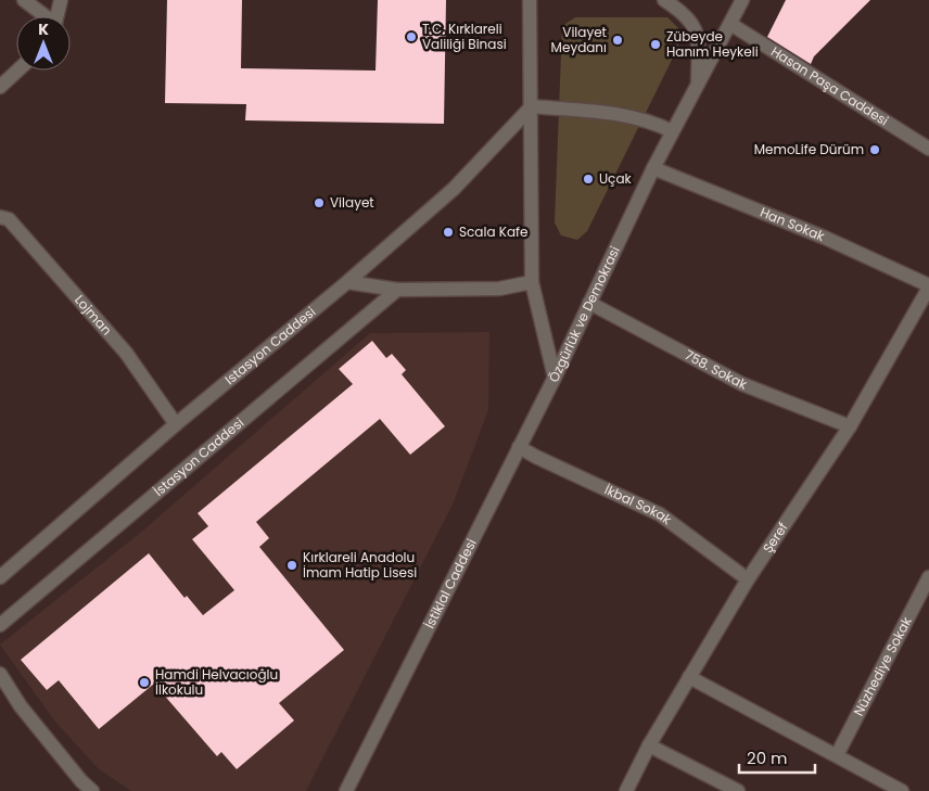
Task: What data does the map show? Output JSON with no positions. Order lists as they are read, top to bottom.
{
  "streets": {
    "street": [
      "Hasan Paşa Caddesi",
      "Han Sokak",
      "Özgürlük ve Demokrasi",
      "Lojman",
      "Istasyon Caddesi",
      "758. Sokak",
      "İstasyon Caddesi",
      "İkbal Sokak",
      "Şeref",
      "İstiklal Caddesi",
      "Nüzhediye Sokak"
    ]
  },
  "crossings": [
    ["Hasan Paşa Caddesi", "Özgürlük ve Demokrasi"],
    ["Han Sokak", "Özgürlük ve Demokrasi"],
    ["Han Sokak", "Şeref"],
    ["Özgürlük ve Demokrasi", "Istasyon Caddesi"],
    ["Özgürlük ve Demokrasi", "758. Sokak"],
    ["Özgürlük ve Demokrasi", "İstiklal Caddesi"],
    ["Lojman", "Istasyon Caddesi"],
    ["758. Sokak", "Şeref"],
    ["İkbal Sokak", "Şeref"],
    ["İkbal Sokak", "İstiklal Caddesi"]
  ],
  "places": [
    "T.C. Kırklareli Valiliği Binasi",
    "Vilayet Meydanı",
    "Zübeyde Hanım Heykeli",
    "MemoLife Dürüm",
    "Uçak",
    "Vilayet",
    "Scala Kafe",
    "Kırklareli Anadolu İmam Hatip Lisesi",
    "Hamdi Helvacıoğlu İlkokulu"
  ],
  "scale_bar": "20 m",
  "north": "top"
}
